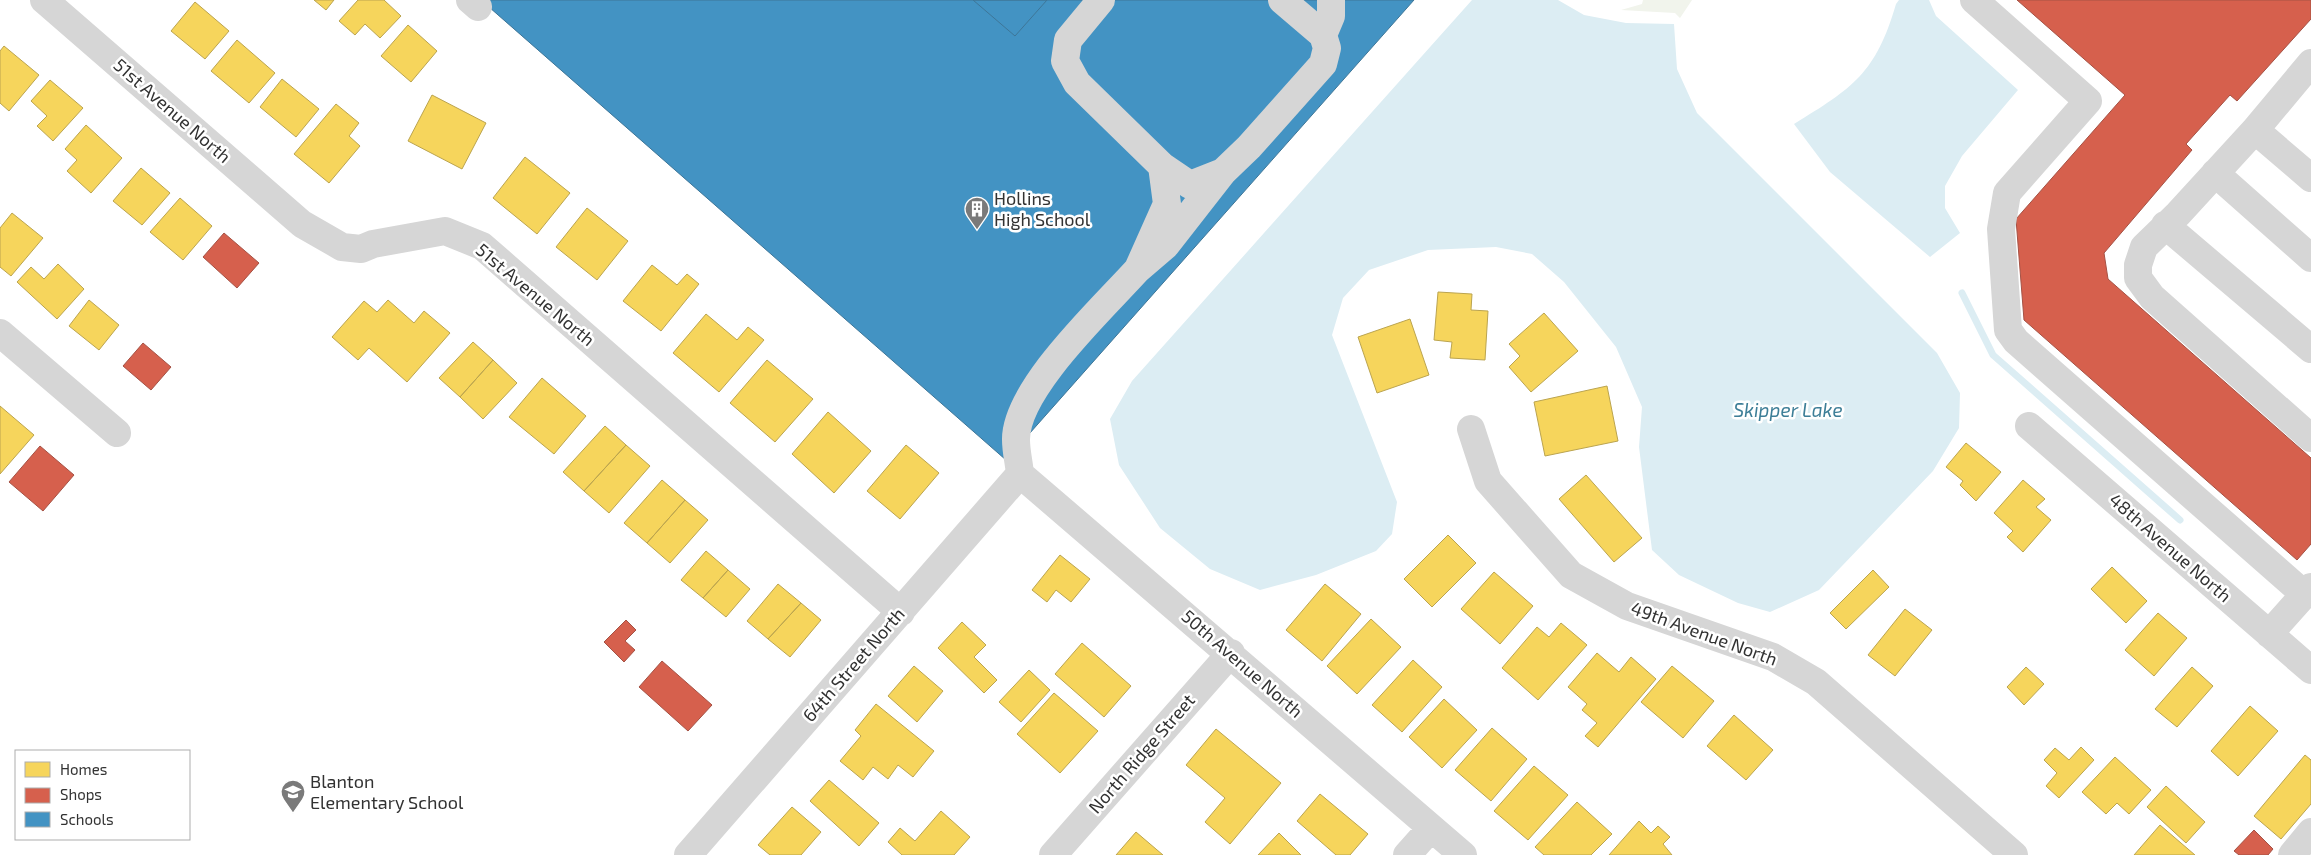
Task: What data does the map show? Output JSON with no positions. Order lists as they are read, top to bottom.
{
  "streets": {
    "street": [
      "51st Avenue North",
      "48th Avenue North",
      "49th Avenue North",
      "50th Avenue North",
      "64th Street North",
      "North Ridge Street"
    ]
  },
  "crossings": [
    ["51st Avenue North", "64th Street North"],
    ["50th Avenue North", "64th Street North"],
    ["50th Avenue North", "North Ridge Street"]
  ],
  "water": ["Skipper Lake"],
  "places": {
    "building": ["Hollins High School"],
    "school or university": ["Blanton Elementary School"]
  },
  "legend": ["Homes", "Shops", "Schools"]
}
